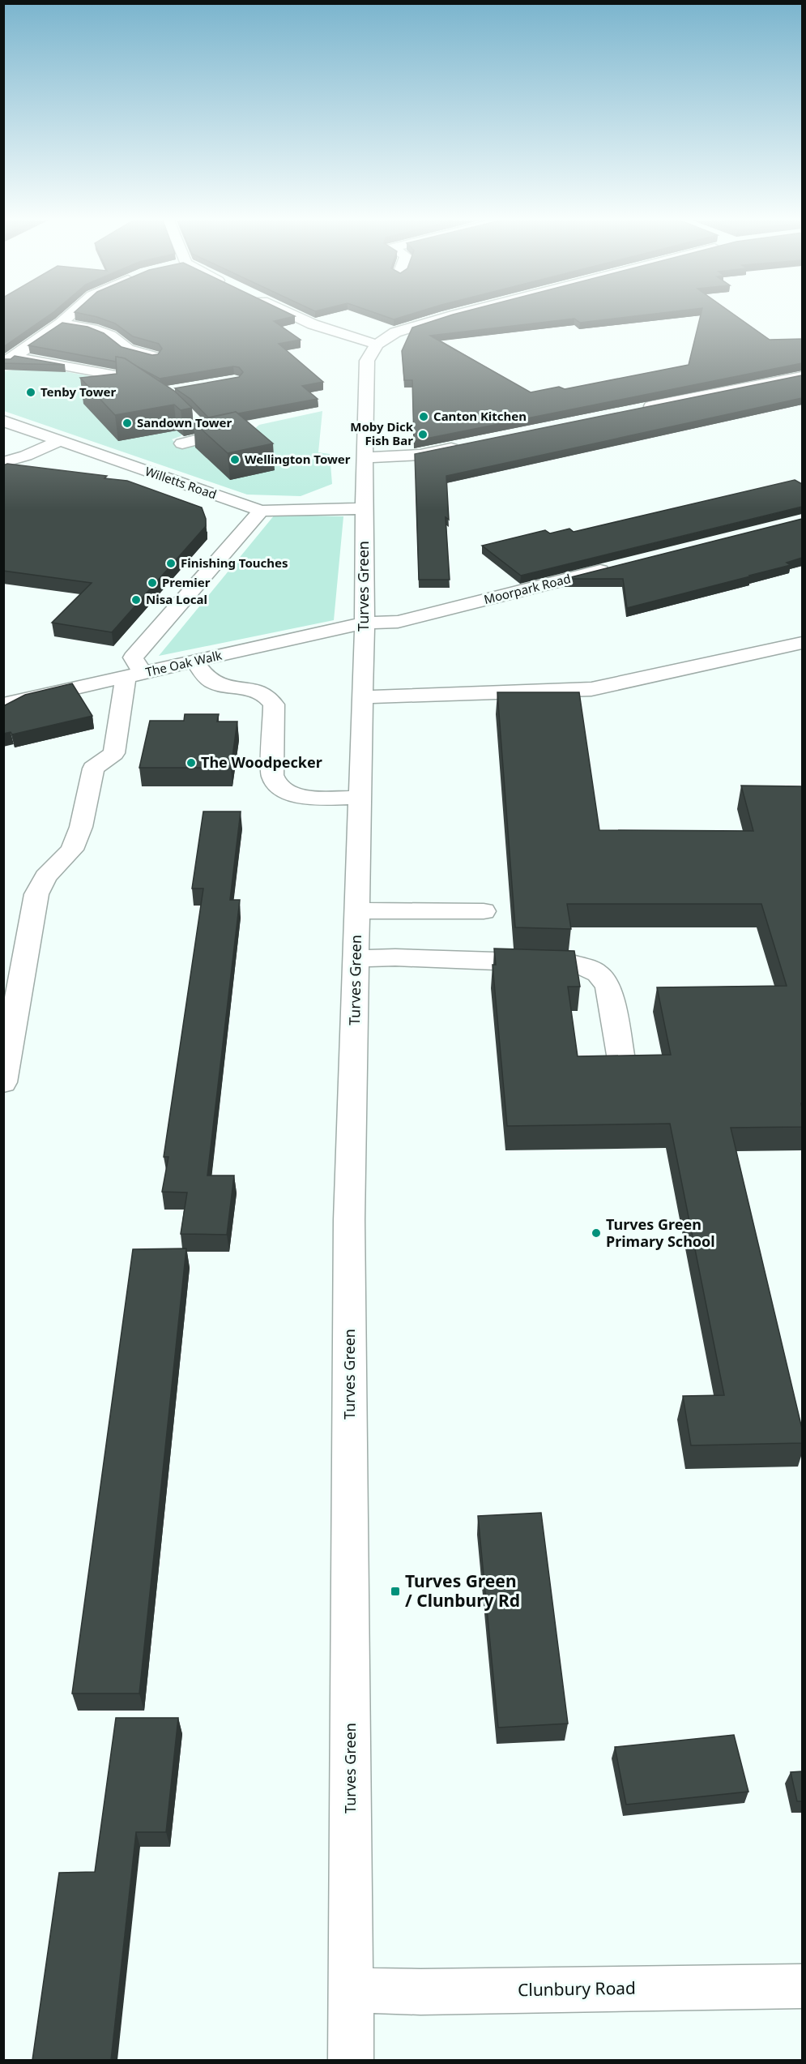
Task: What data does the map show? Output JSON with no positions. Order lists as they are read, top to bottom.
{
  "streets": {
    "street": [
      "Willetts Road",
      "Turves Green",
      "Moorpark Road",
      "The Oak Walk",
      "Clunbury Road"
    ]
  },
  "crossings": [
    ["Willetts Road", "Turves Green"],
    ["Turves Green", "Moorpark Road"],
    ["Turves Green", "The Oak Walk"],
    ["Turves Green", "Clunbury Road"],
    ["Moorpark Road", "The Oak Walk"]
  ],
  "places": {
    "other": [
      "Tenby Tower",
      "Canton Kitchen",
      "Sandown Tower",
      "Moby Dick Fish Bar",
      "Wellington Tower",
      "Finishing Touches",
      "Premier",
      "Nisa Local",
      "The Woodpecker",
      "Turves Green Primary School"
    ],
    "transit": ["Turves Green / Clunbury Rd"]
  }
}
